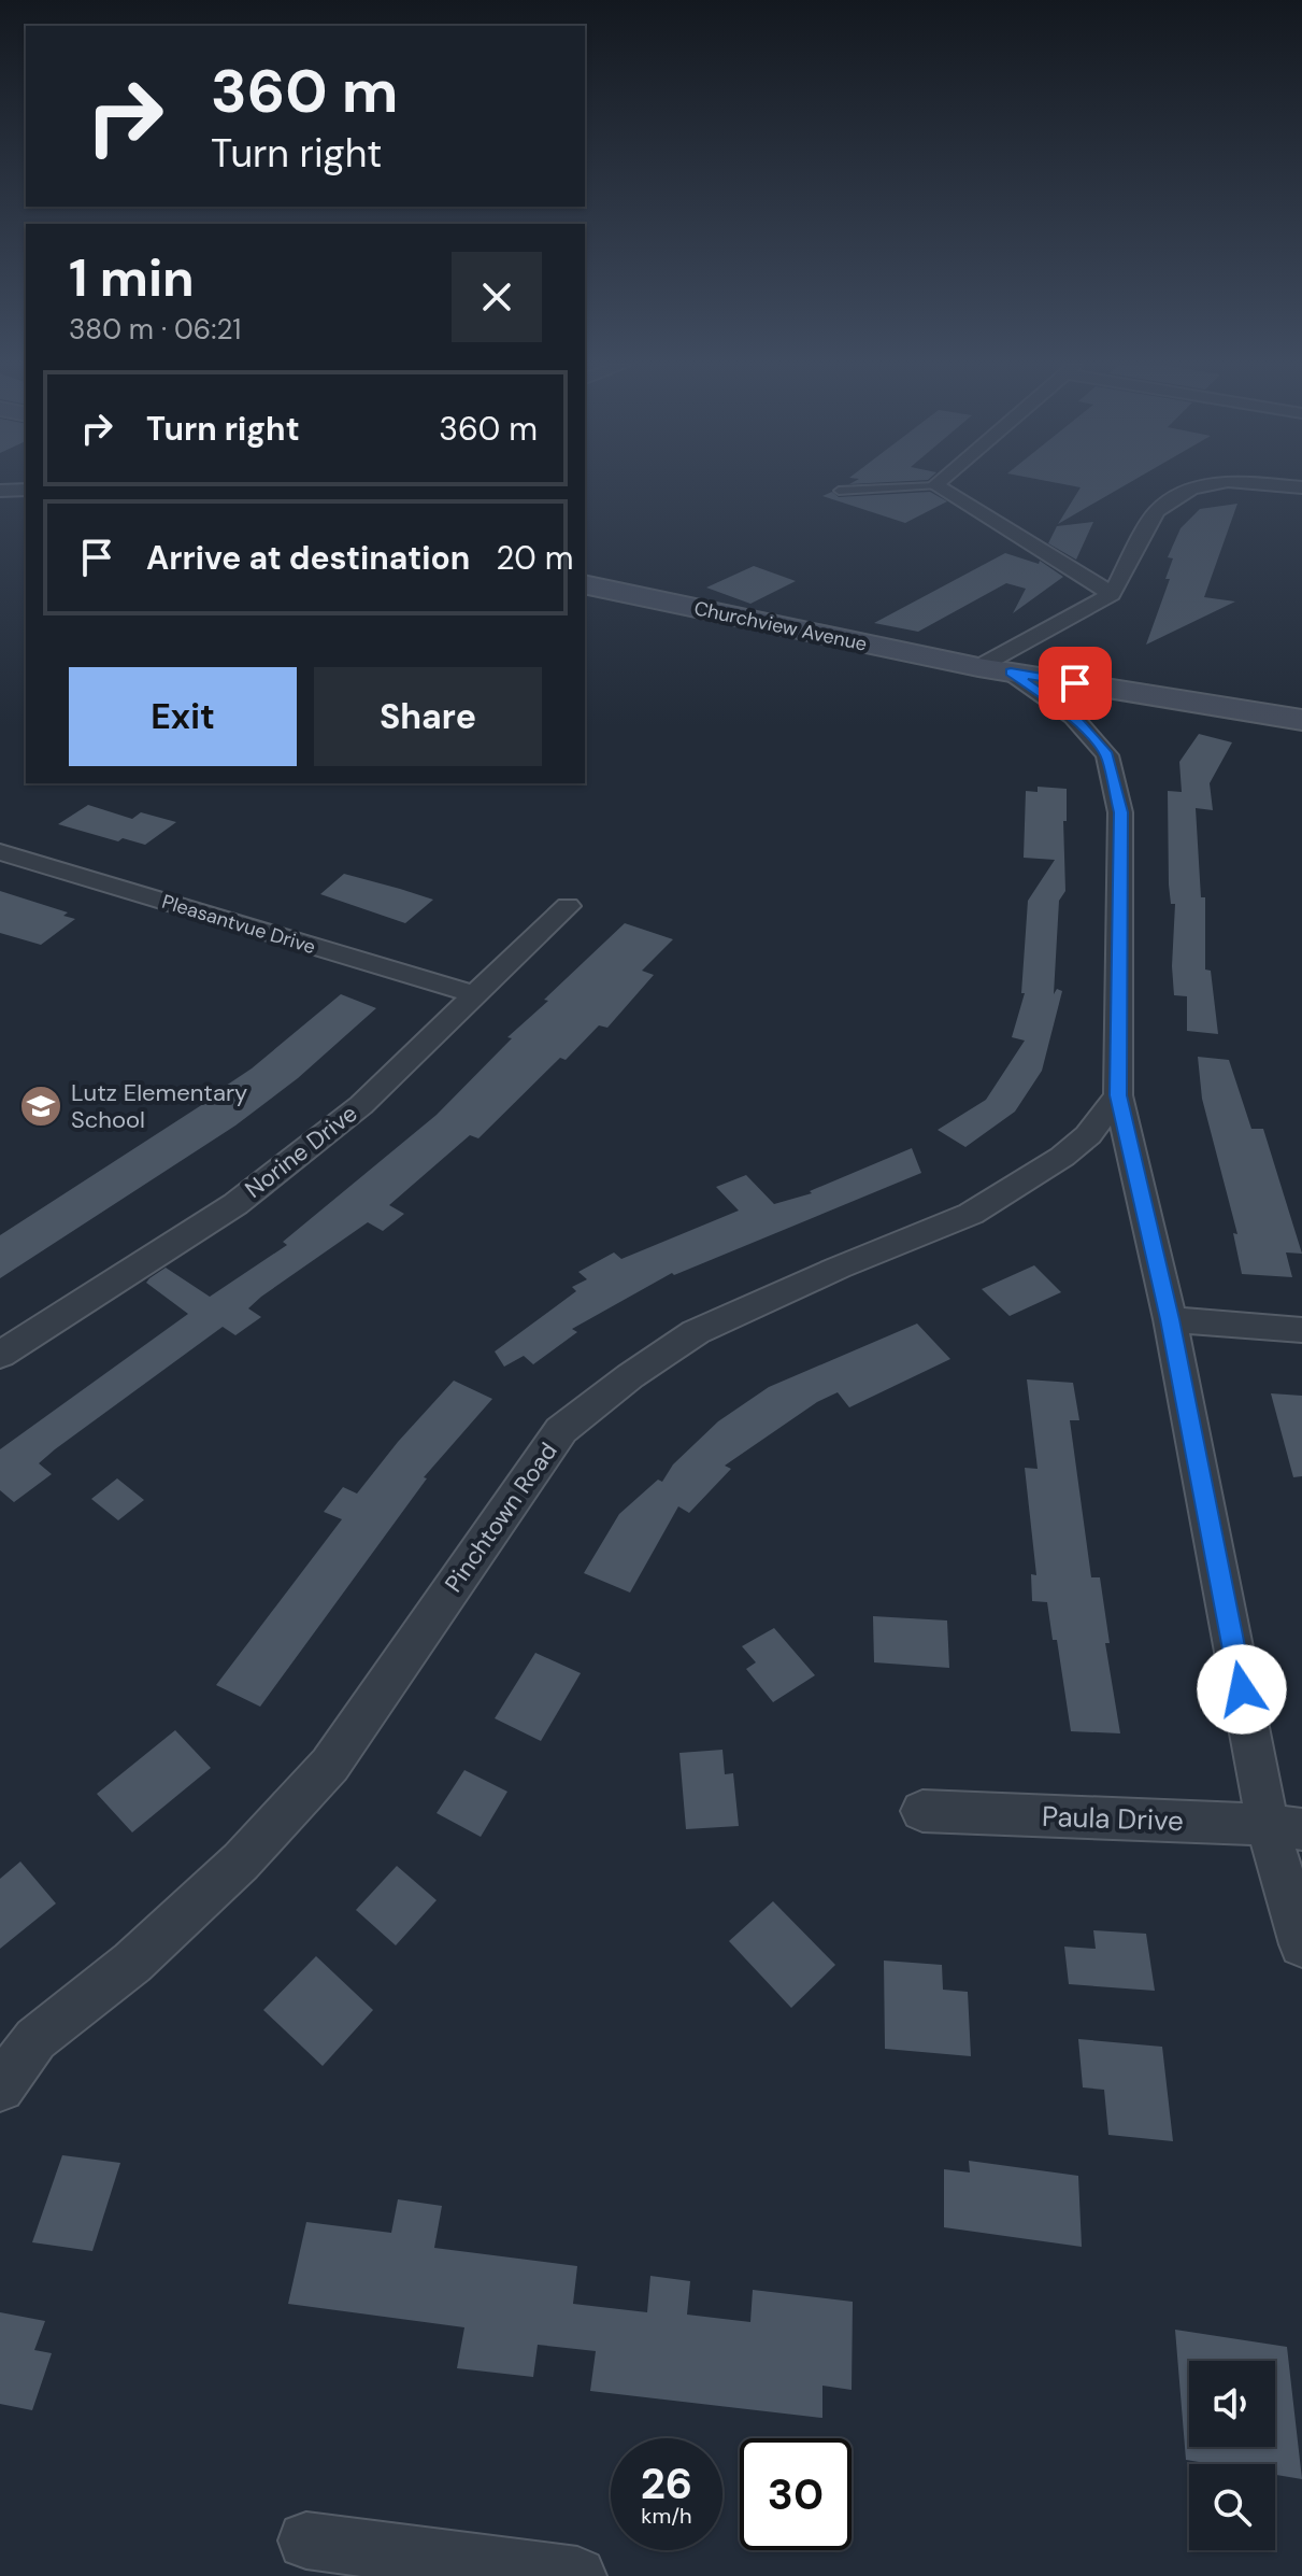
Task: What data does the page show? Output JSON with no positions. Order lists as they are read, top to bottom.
{
  "streets": {
    "street": [
      "Churchview Avenue",
      "Pleasantvue Drive",
      "Norine Drive",
      "Pinchtown Road",
      "Paula Drive"
    ]
  },
  "crossings": [
    ["Pleasantvue Drive", "Norine Drive"]
  ],
  "places": {
    "school or university": ["Lutz Elementary School"]
  },
  "page": {
    "turn": ["360 m", "Turn right"],
    "heading": ["1 min", "380 m · 06:21"],
    "list": [
      {
        "name": "Turn right",
        "value": "360 m"
      },
      {
        "name": "Arrive at destination",
        "value": "20 m"
      }
    ],
    "buttons": ["Exit", "Share"],
    "speed": "26 km/h",
    "limit": "30"
  }
}
